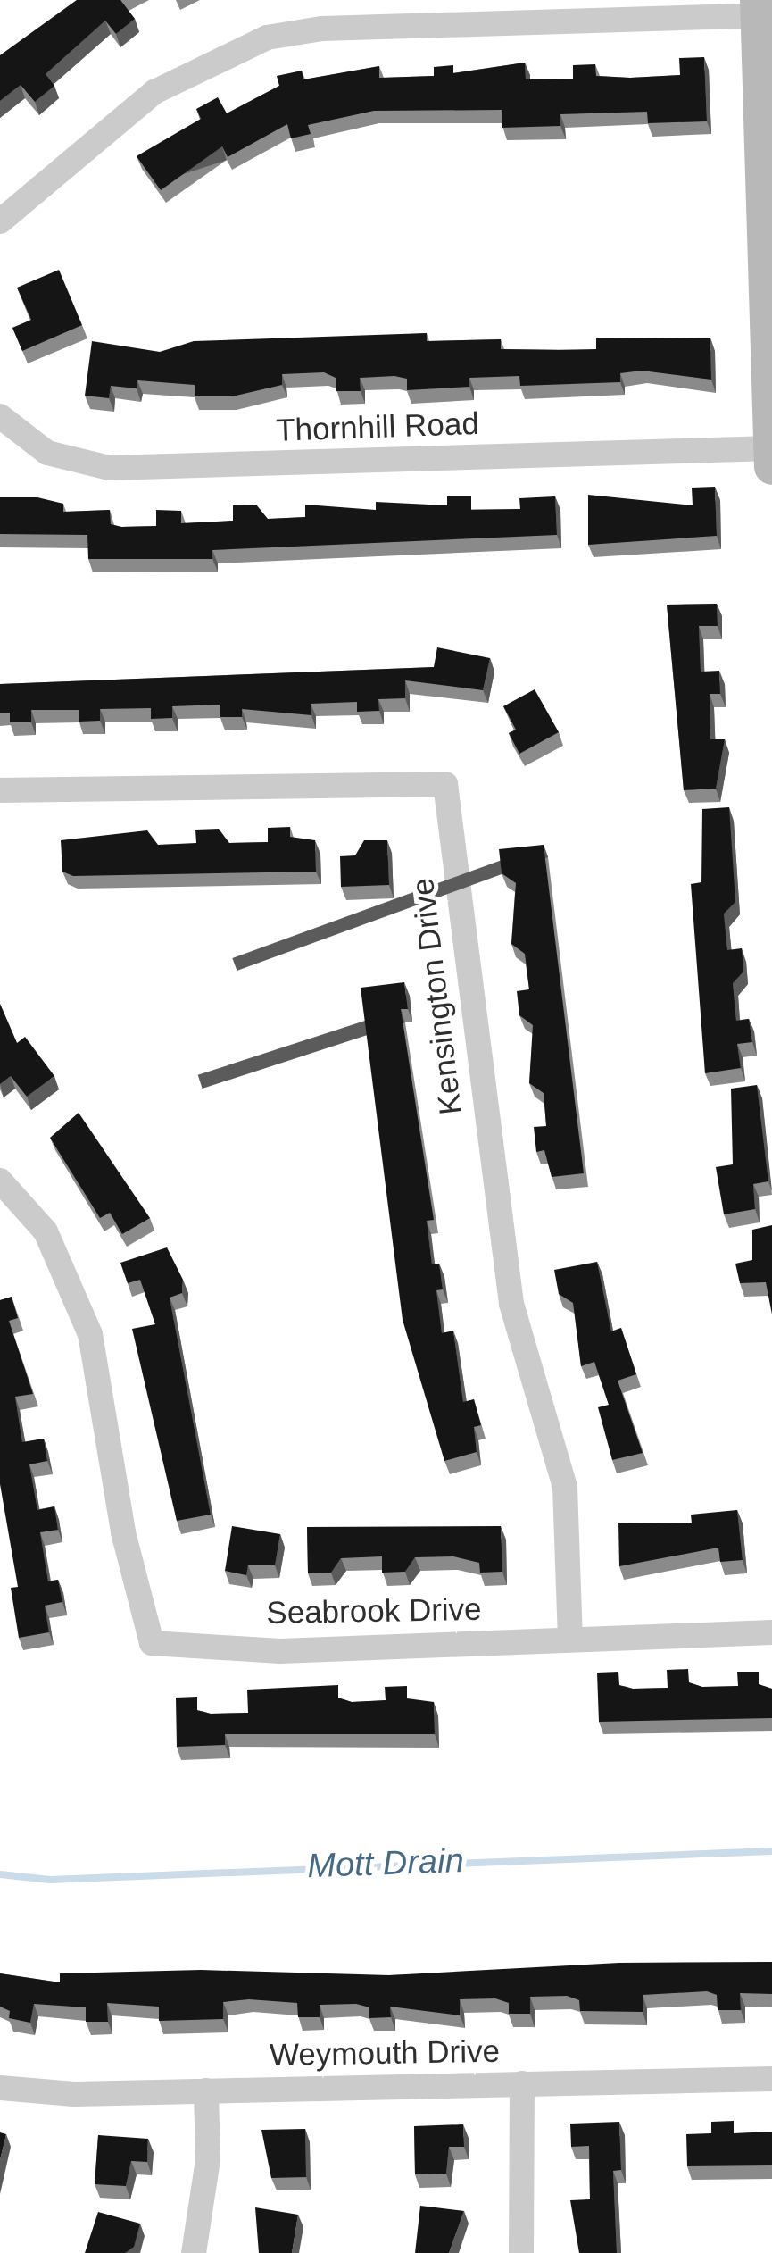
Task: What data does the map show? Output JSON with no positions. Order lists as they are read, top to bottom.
{
  "streets": {
    "street": [
      "Thornhill Road",
      "Kensington Drive",
      "Seabrook Drive",
      "Weymouth Drive"
    ]
  },
  "crossings": [
    ["Kensington Drive", "Seabrook Drive"]
  ],
  "water": ["Mott Drain"]
}
